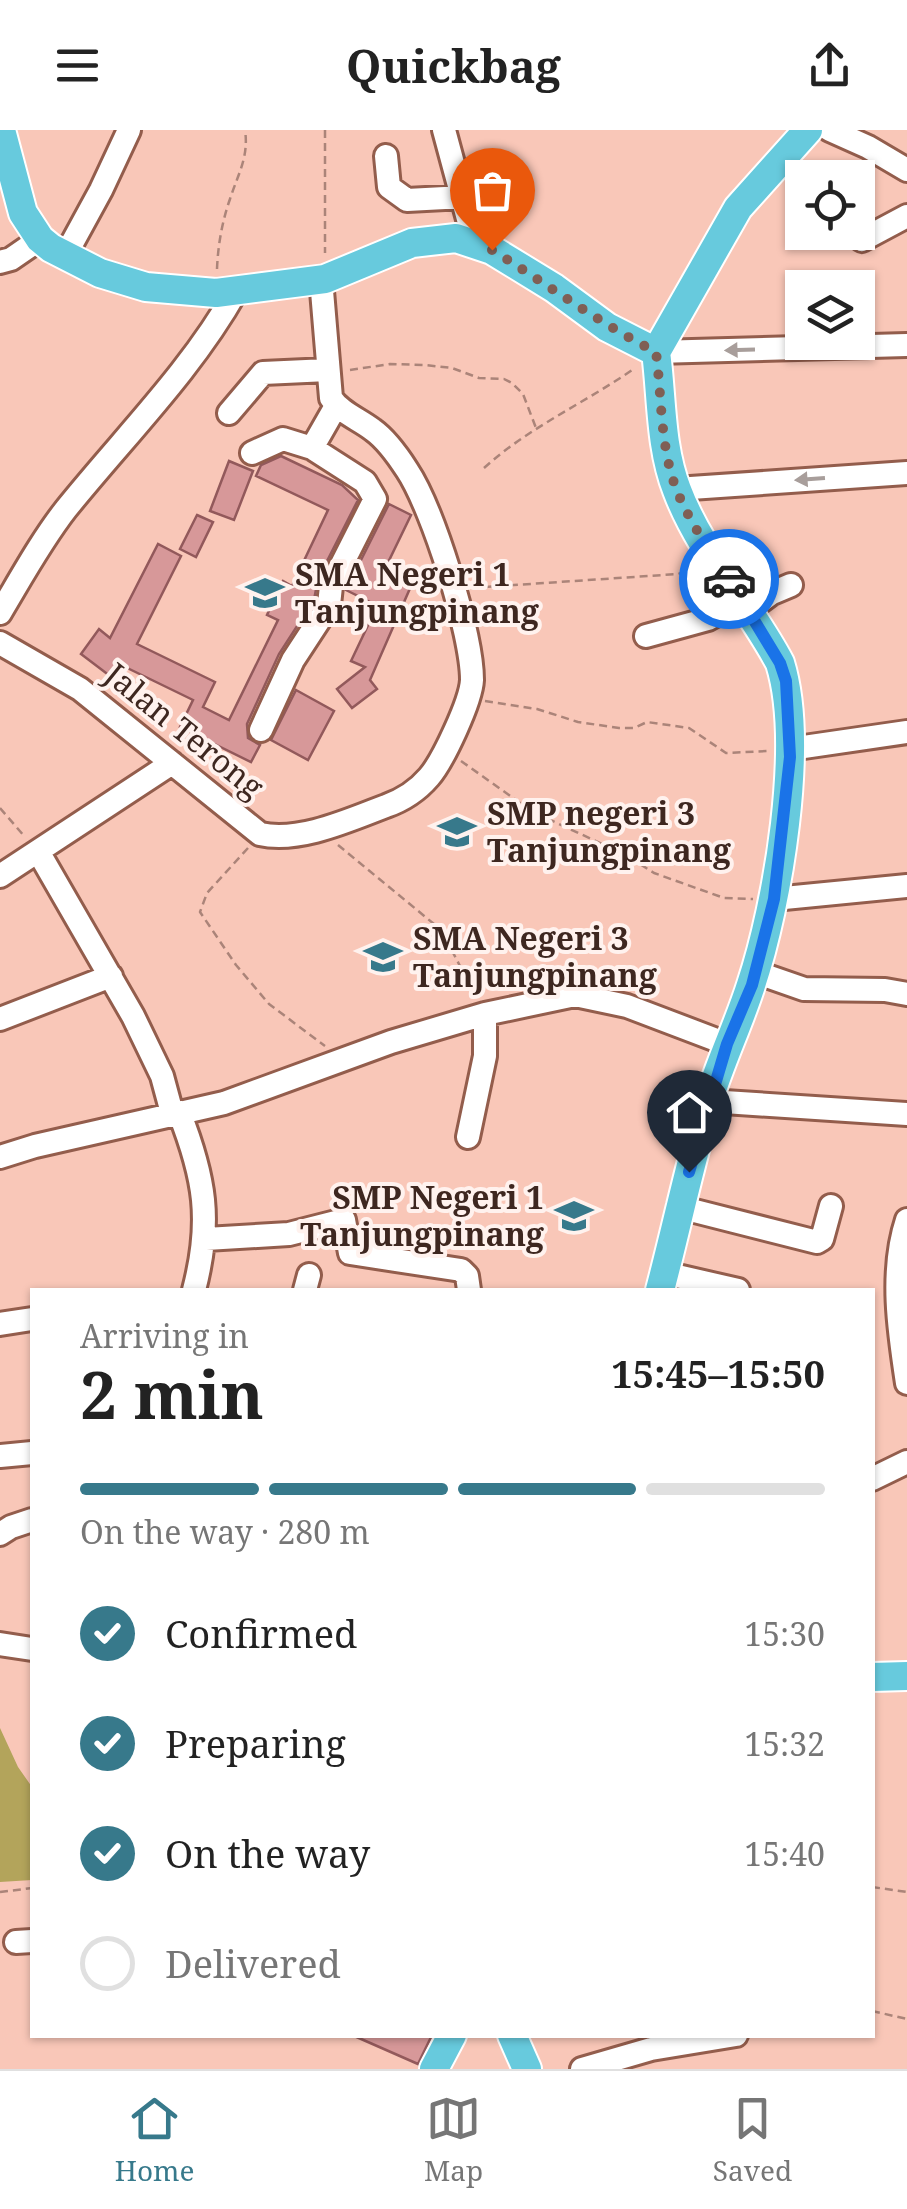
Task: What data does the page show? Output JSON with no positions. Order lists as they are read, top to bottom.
{
  "streets": {
    "street": ["Jalan Terong"]
  },
  "places": {
    "school or university": [
      "SMA Negeri 1 Tanjungpinang",
      "SMP negeri 3 Tanjungpinang",
      "SMA Negeri 3 Tanjungpinang",
      "SMP Negeri 1 Tanjungpinang"
    ]
  },
  "page": {
    "header": "Quickbag",
    "heading": ["2 min", "Arriving in", "15:45–15:50"],
    "bar": "On the way · 280 m",
    "list": [
      ["Confirmed", "15:30"],
      ["Preparing", "15:32"],
      ["On the way", "15:40"],
      "Delivered"
    ],
    "tabs": ["Home", "Map", "Saved"]
  }
}
